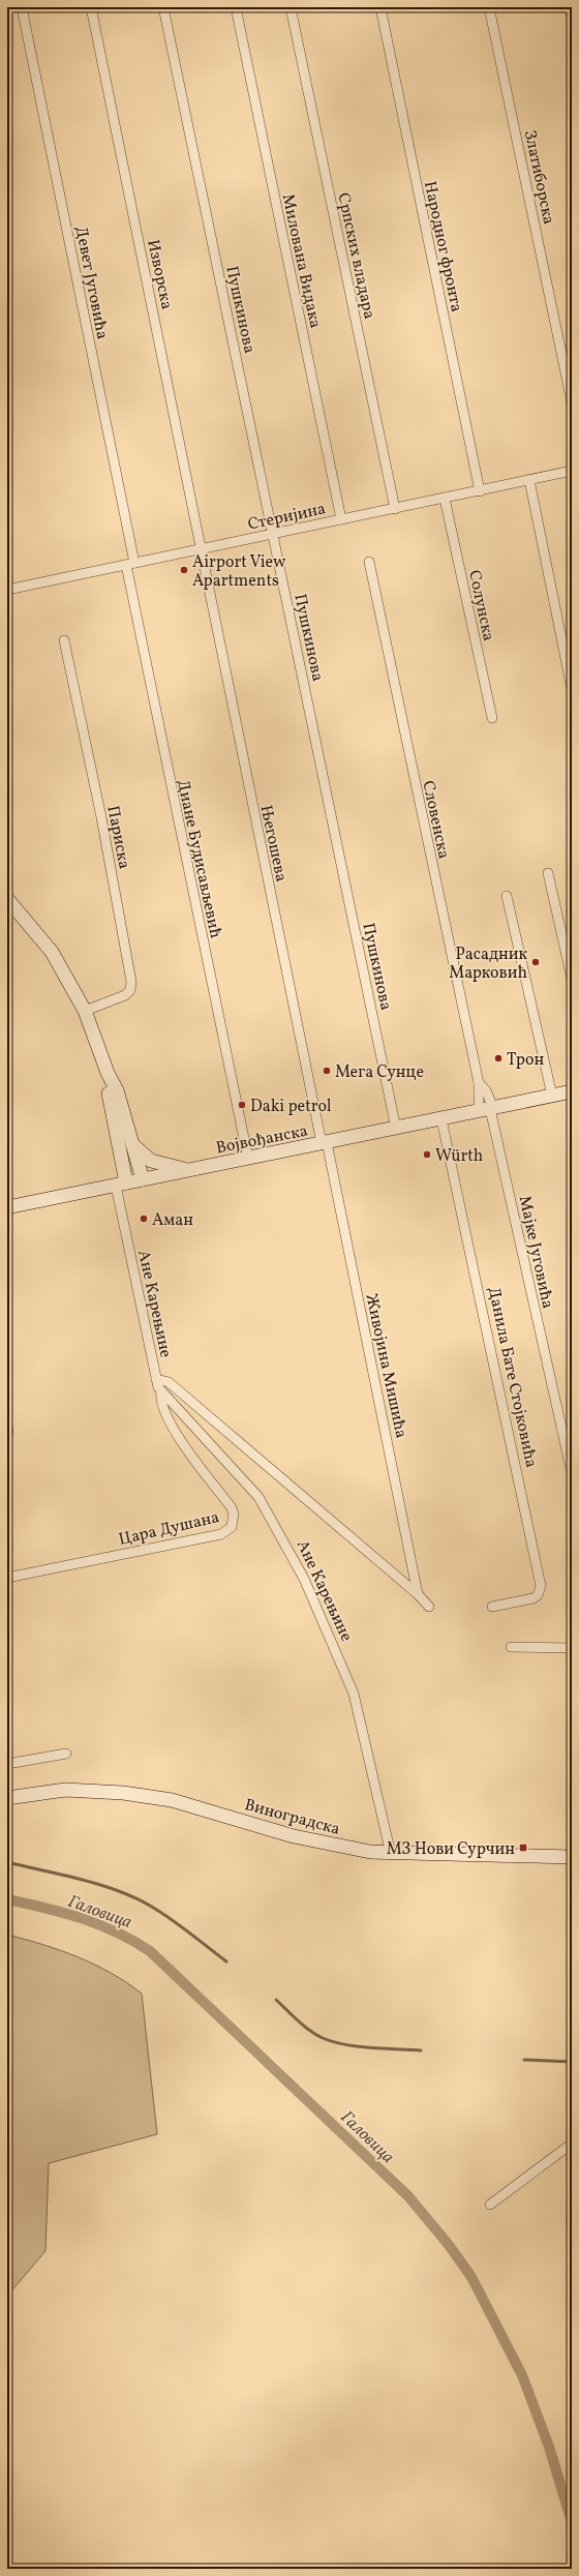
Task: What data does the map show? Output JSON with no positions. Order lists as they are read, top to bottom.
{
  "streets": {
    "street": [
      "Златиборска",
      "Народног фронта",
      "Српских владара",
      "Милована Видака",
      "Изворска",
      "Девет Југовића",
      "Пушкинова",
      "Стеријина",
      "Солунска",
      "Словенска",
      "Париска",
      "Његошева",
      "Диане Будисављевић",
      "Војвођанска",
      "Мајке Југовића",
      "Ане Карењине",
      "Живојина Мишића",
      "Данила Бате Стојковића",
      "Цара Душана",
      "Виноградска"
    ]
  },
  "crossings": [
    ["Народног фронта", "Стеријина"],
    ["Српских владара", "Стеријина"],
    ["Милована Видака", "Стеријина"],
    ["Изворска", "Стеријина"],
    ["Изворска", "Његошева"],
    ["Девет Југовића", "Стеријина"],
    ["Девет Југовића", "Диане Будисављевић"],
    ["Пушкинова", "Стеријина"],
    ["Пушкинова", "Војвођанска"],
    ["Стеријина", "Солунска"],
    ["Стеријина", "Његошева"],
    ["Стеријина", "Диане Будисављевић"],
    ["Словенска", "Војвођанска"],
    ["Словенска", "Мајке Југовића"],
    ["Његошева", "Војвођанска"],
    ["Његошева", "Живојина Мишића"],
    ["Диане Будисављевић", "Војвођанска"],
    ["Војвођанска", "Мајке Југовића"],
    ["Војвођанска", "Ане Карењине"],
    ["Војвођанска", "Живојина Мишића"],
    ["Војвођанска", "Данила Бате Стојковића"],
    ["Ане Карењине", "Живојина Мишића"],
    ["Ане Карењине", "Цара Душана"],
    ["Ане Карењине", "Виноградска"]
  ],
  "water": ["Галовица"],
  "places": {
    "other": [
      "Airport View Apartments",
      "Расадник Марковић",
      "Трон",
      "Мега Сунце",
      "Daki petrol",
      "Würth",
      "Аман"
    ],
    "transit": ["МЗ Нови Сурчин"]
  }
}
